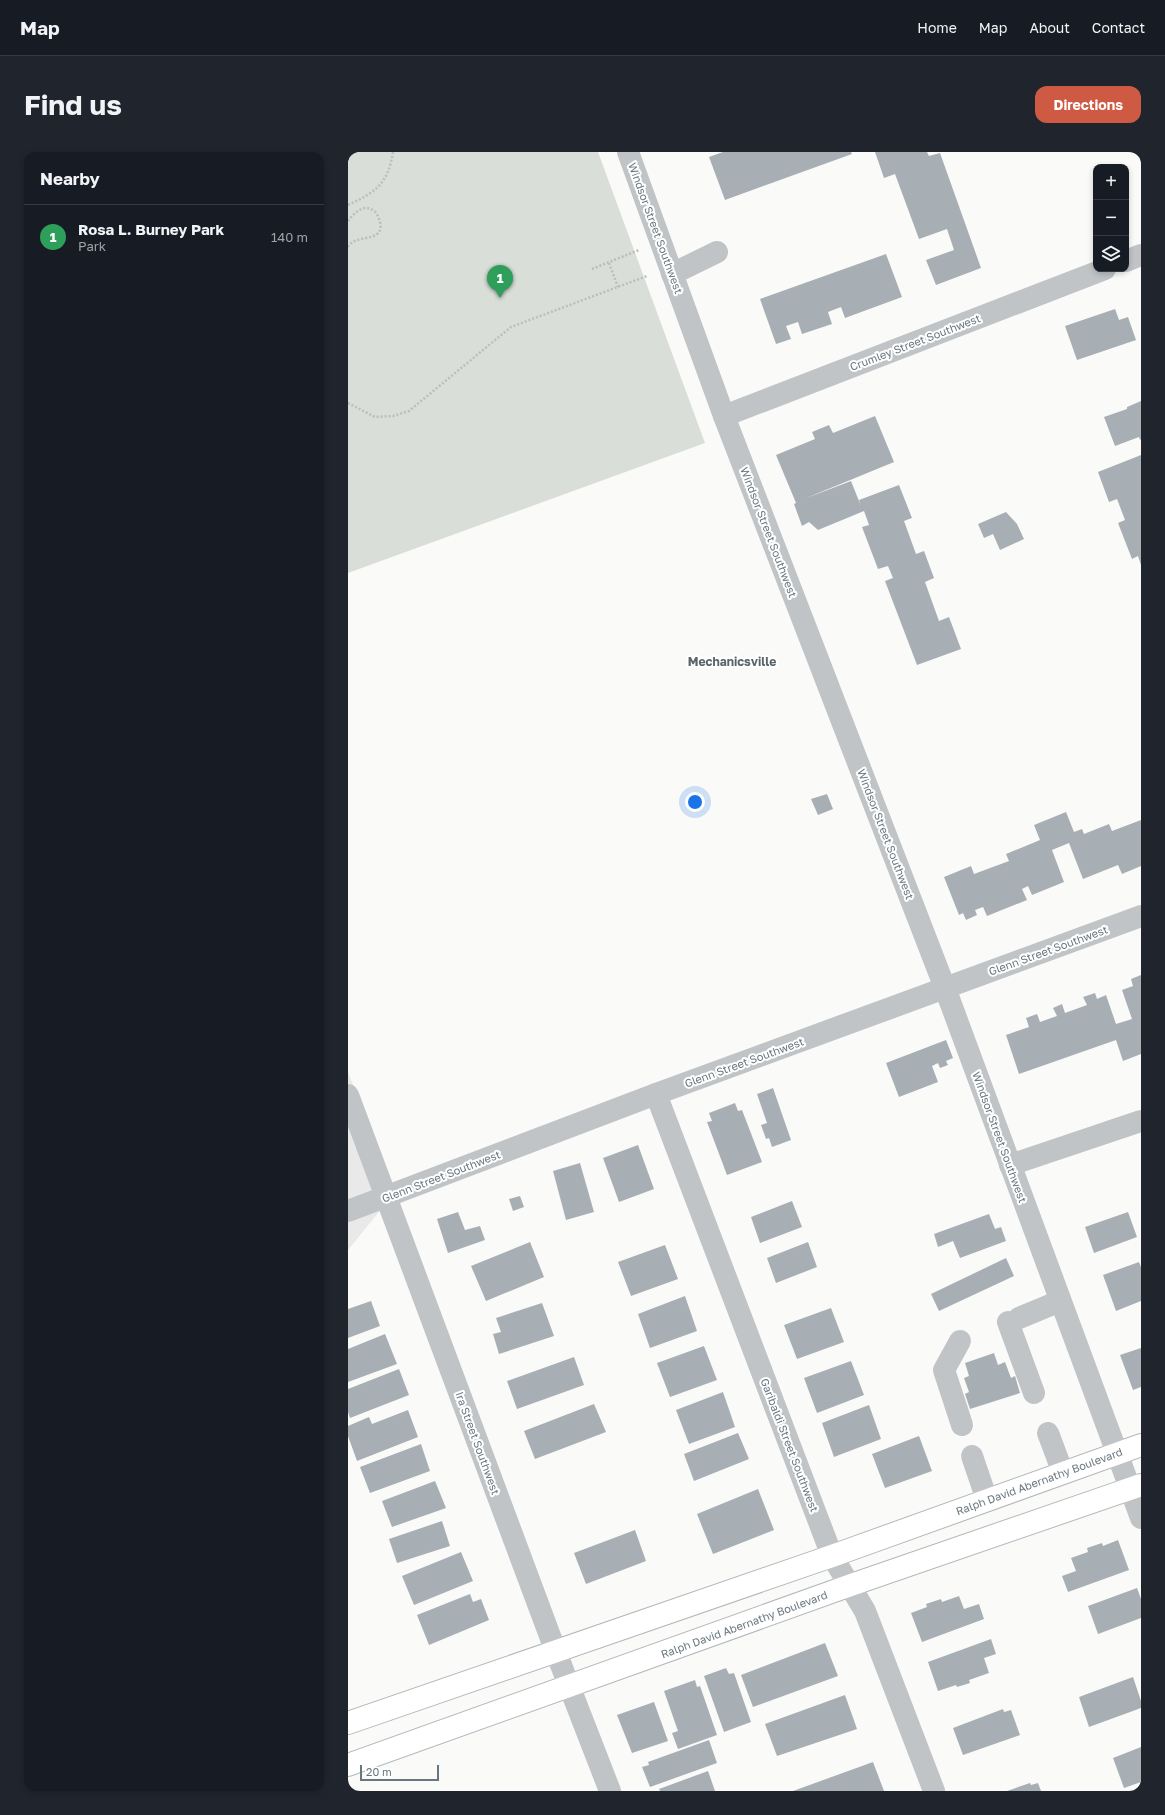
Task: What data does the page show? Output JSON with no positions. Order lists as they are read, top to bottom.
{
  "streets": {
    "main road": ["Ralph David Abernathy Boulevard"],
    "street": [
      "Windsor Street Southwest",
      "Crumley Street Southwest",
      "Glenn Street Southwest",
      "Ira Street Southwest",
      "Garibaldi Street Southwest"
    ]
  },
  "crossings": [
    ["Windsor Street Southwest", "Crumley Street Southwest"],
    ["Windsor Street Southwest", "Glenn Street Southwest"],
    ["Windsor Street Southwest", "Ralph David Abernathy Boulevard"],
    ["Glenn Street Southwest", "Ira Street Southwest"],
    ["Glenn Street Southwest", "Garibaldi Street Southwest"],
    ["Ira Street Southwest", "Ralph David Abernathy Boulevard"],
    ["Garibaldi Street Southwest", "Ralph David Abernathy Boulevard"]
  ],
  "districts": ["Mechanicsville"],
  "scale_bar": "20 m",
  "page": {
    "header": "Map",
    "nav": [
      "Home",
      "Map",
      "About",
      "Contact"
    ],
    "buttons": "Directions",
    "title": "Find us",
    "heading": "Nearby",
    "map_buttons": ["+", "−"],
    "list": [
      {
        "mark": "1",
        "name": "Rosa L. Burney Park",
        "note": "Park",
        "value": "140 m"
      }
    ],
    "pins": "1",
    "scale": "20 m"
  }
}
